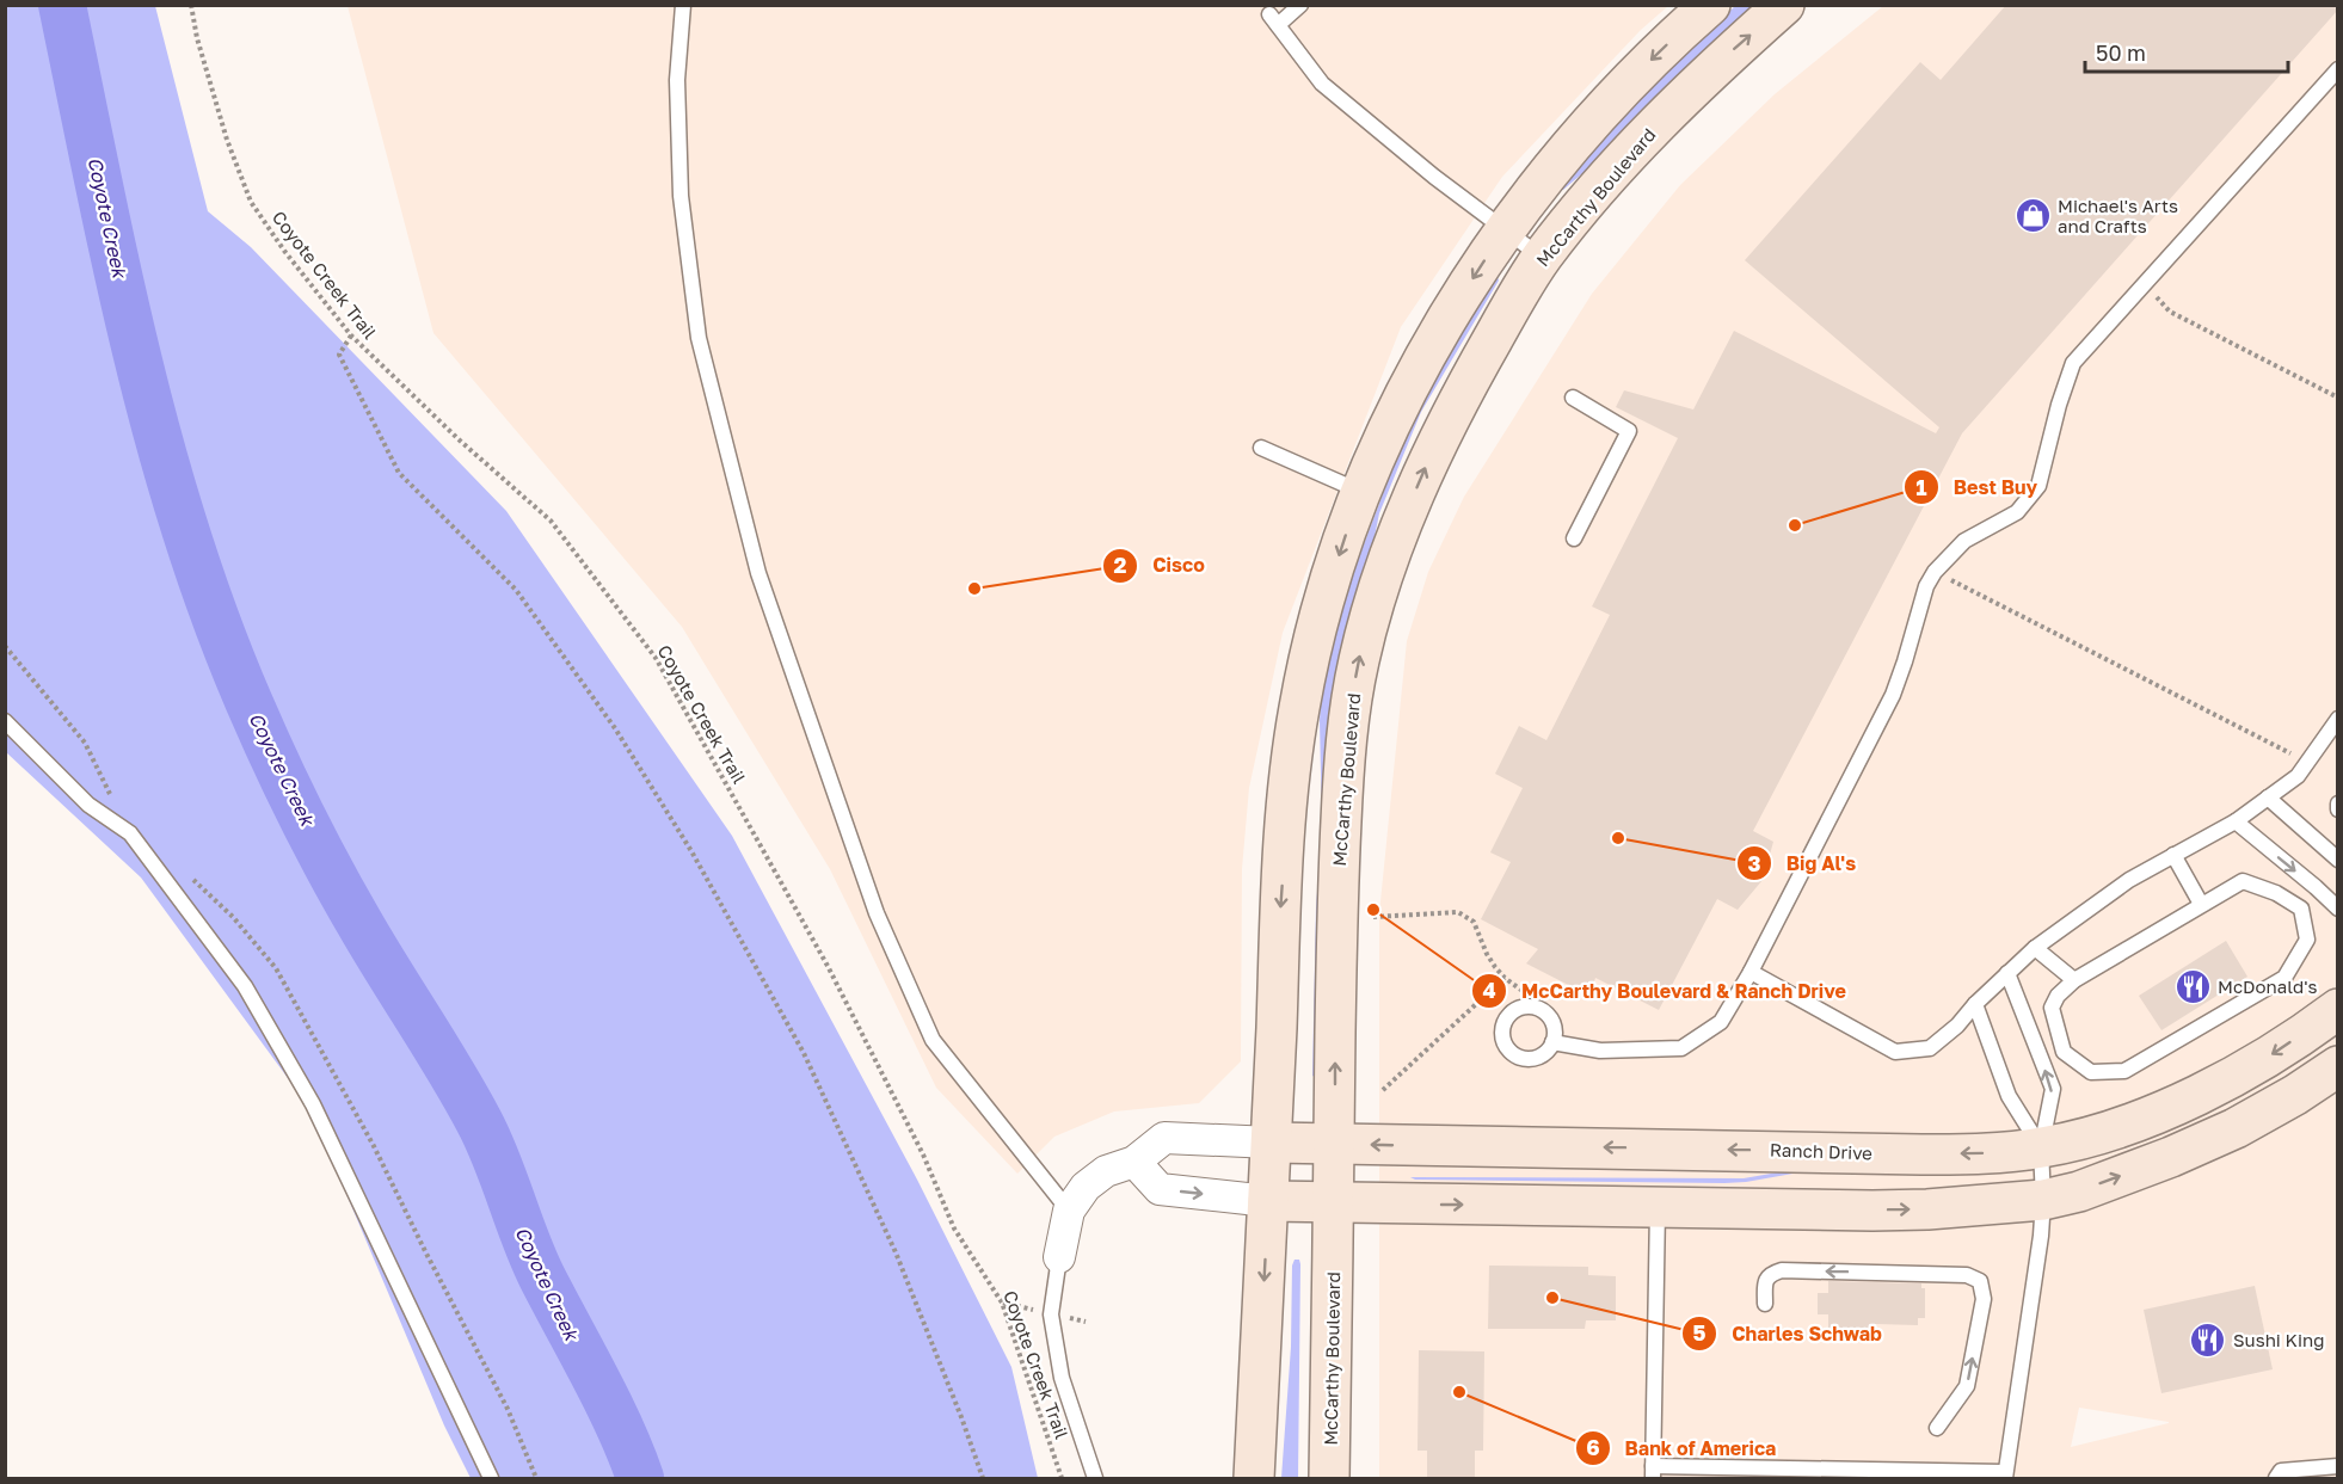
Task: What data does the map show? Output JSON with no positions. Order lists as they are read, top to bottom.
{
  "streets": {
    "main road": ["McCarthy Boulevard", "Ranch Drive"],
    "path": ["Coyote Creek Trail"]
  },
  "crossings": [
    ["McCarthy Boulevard", "Ranch Drive"]
  ],
  "water": ["Coyote Creek"],
  "places": {
    "shop": ["Michael's Arts and Crafts"],
    "other": [
      "Best Buy",
      "Cisco",
      "Big Al's",
      "McCarthy Boulevard & Ranch Drive",
      "Charles Schwab",
      "Bank of America"
    ],
    "restaurant": ["McDonald's", "Sushi King"]
  },
  "scale_bar": "50 m"
}
